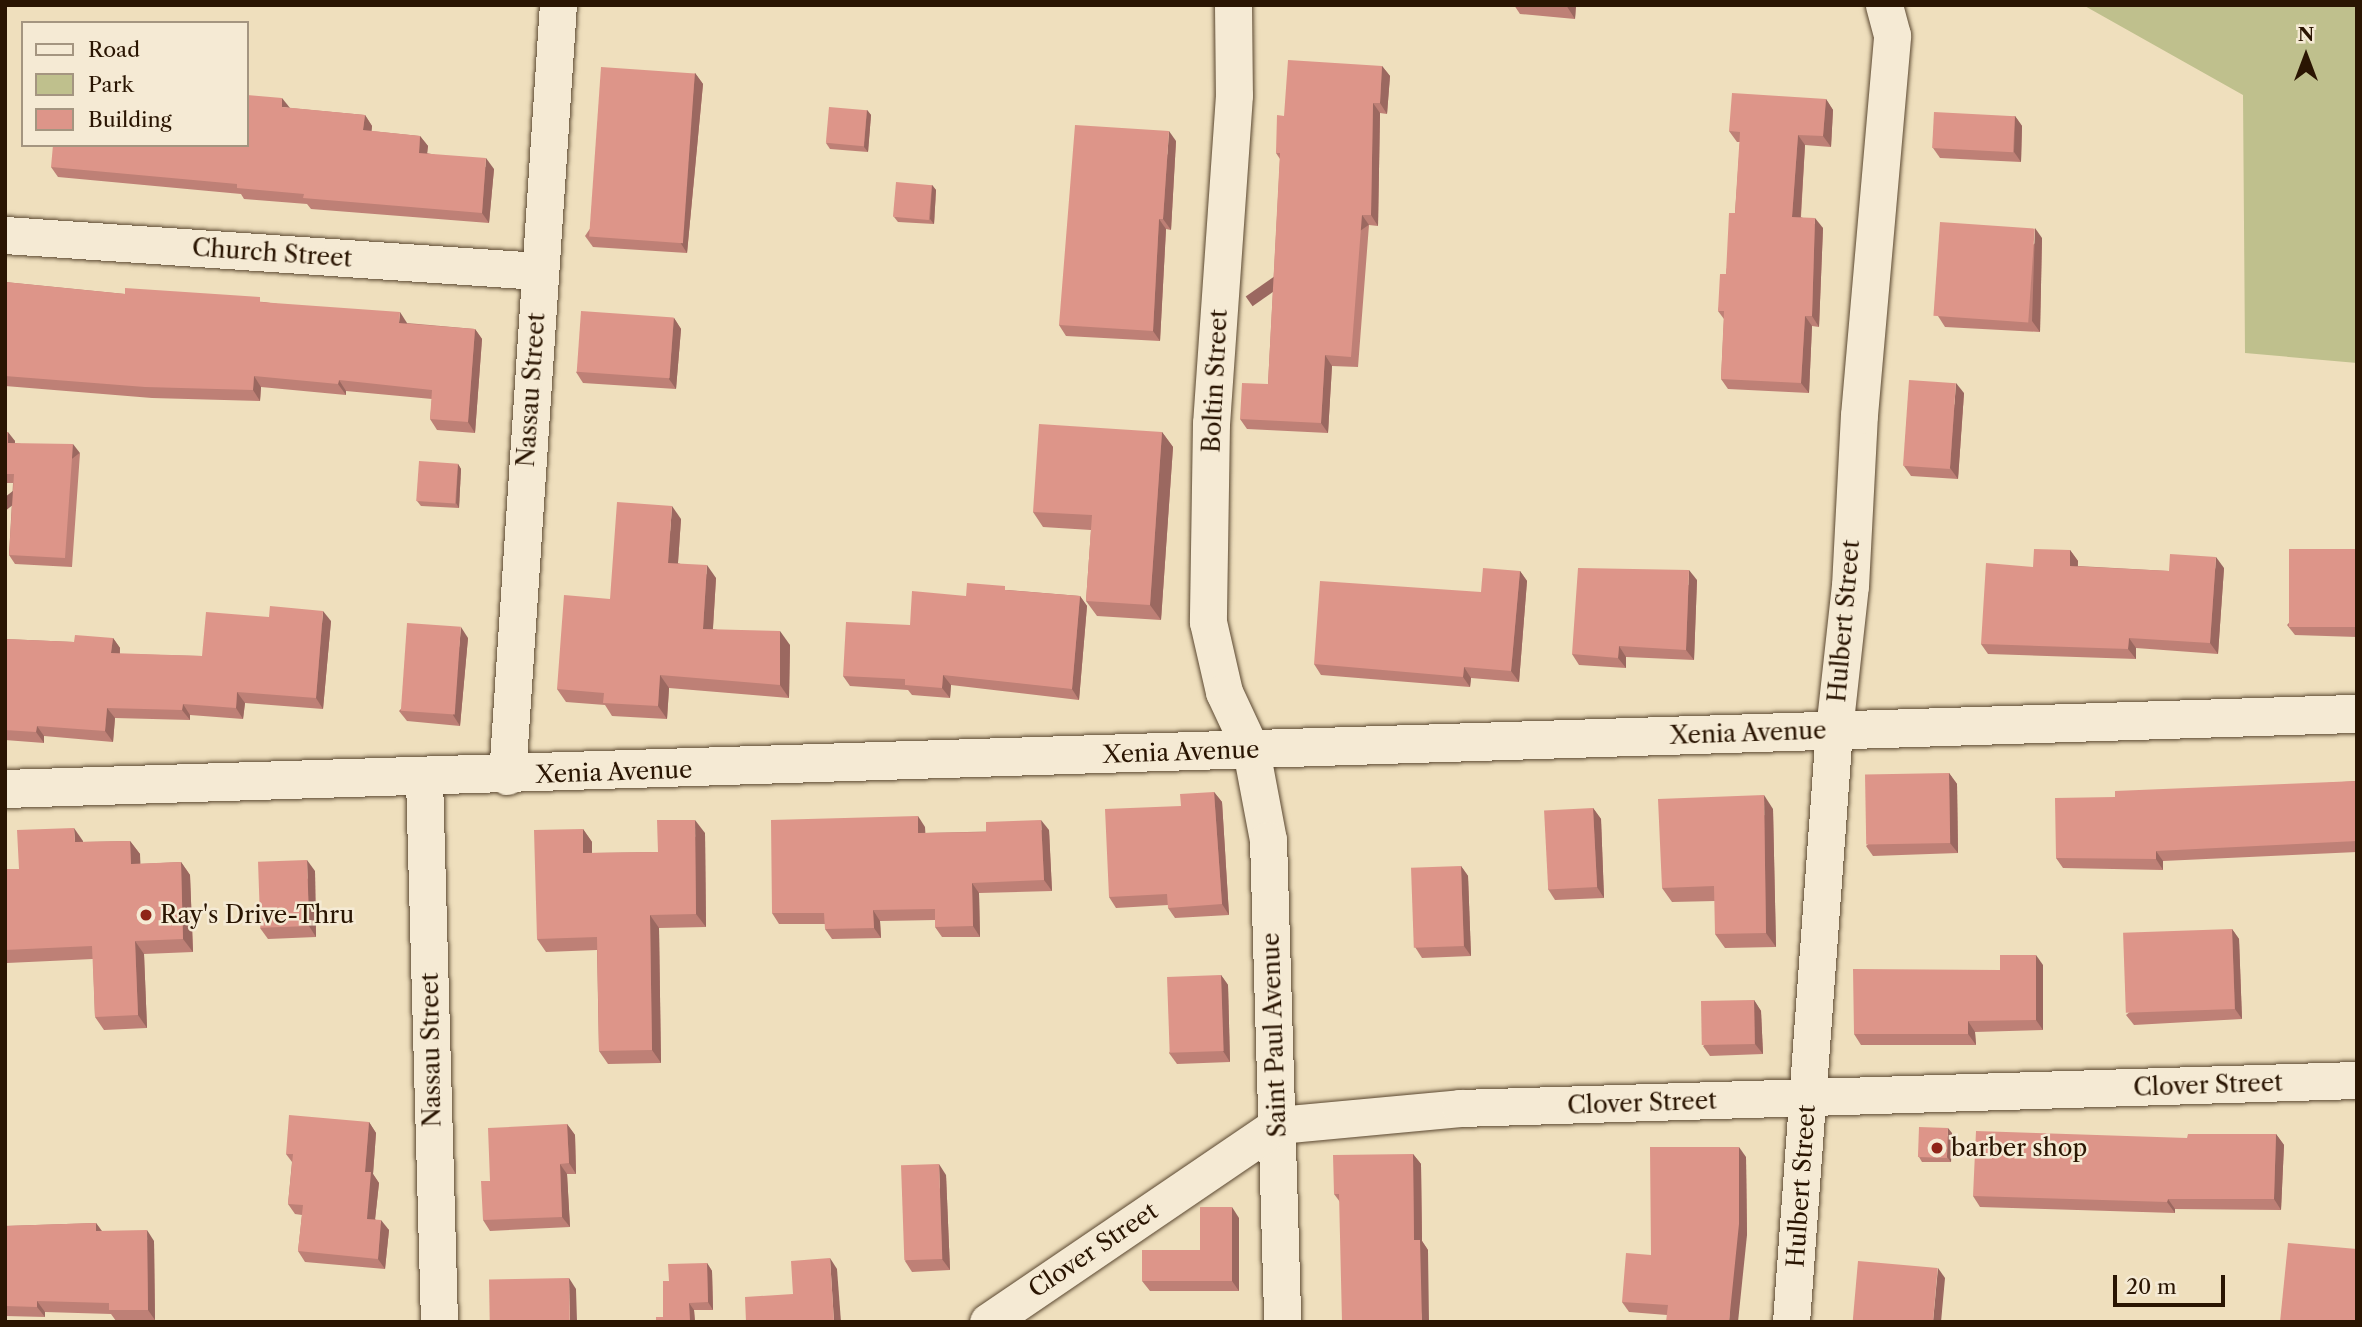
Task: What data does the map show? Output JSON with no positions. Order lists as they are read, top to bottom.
{
  "streets": {
    "street": [
      "Church Street",
      "Boltin Street",
      "Nassau Street",
      "Hulbert Street",
      "Xenia Avenue",
      "Saint Paul Avenue",
      "Clover Street"
    ]
  },
  "crossings": [
    ["Church Street", "Nassau Street"],
    ["Boltin Street", "Xenia Avenue"],
    ["Boltin Street", "Saint Paul Avenue"],
    ["Nassau Street", "Xenia Avenue"],
    ["Hulbert Street", "Xenia Avenue"],
    ["Hulbert Street", "Clover Street"],
    ["Xenia Avenue", "Saint Paul Avenue"],
    ["Saint Paul Avenue", "Clover Street"]
  ],
  "places": ["Ray's Drive-Thru", "barber shop"],
  "legend": ["Road", "Park", "Building"],
  "scale_bar": "20 m",
  "north": "top"
}
